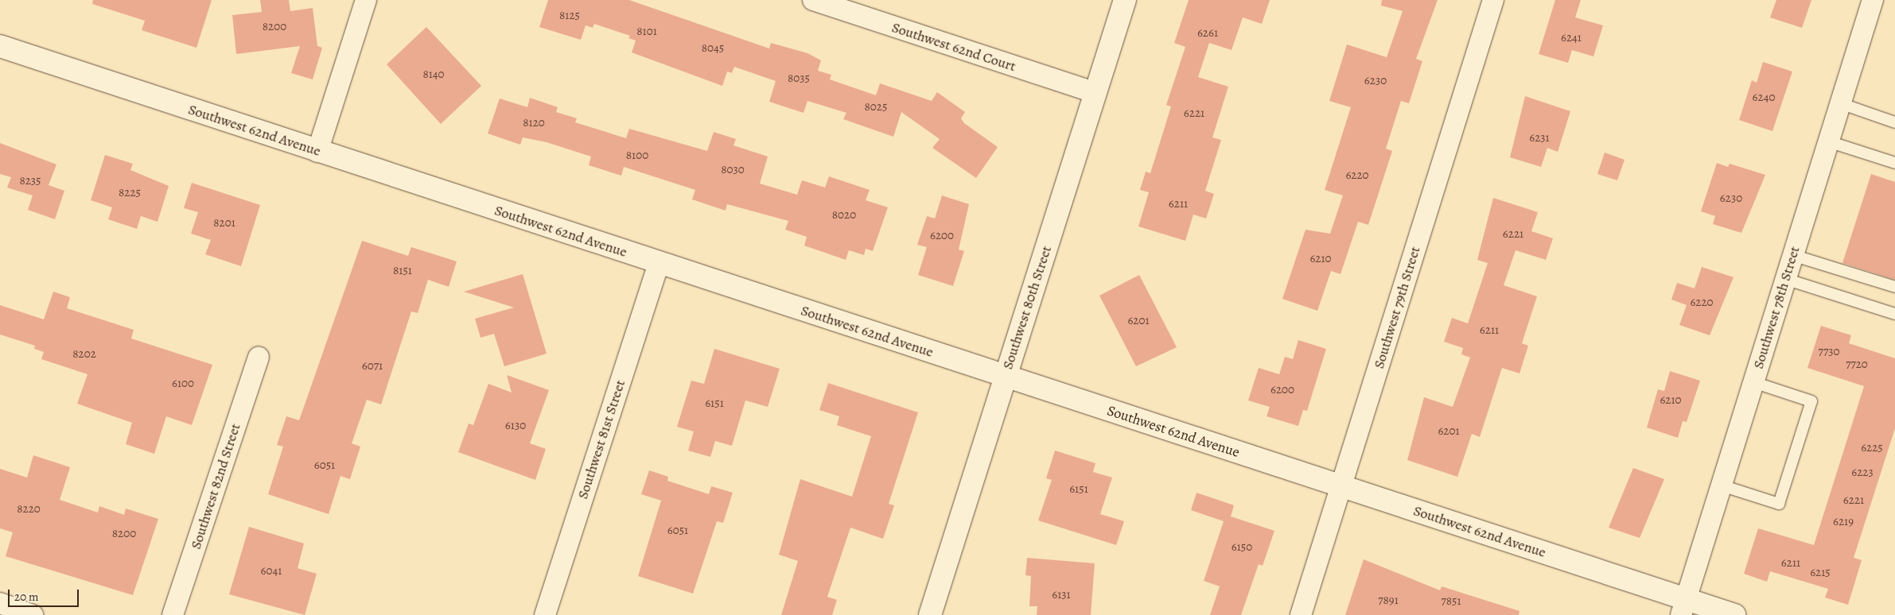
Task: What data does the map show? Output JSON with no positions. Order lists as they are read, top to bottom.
{
  "streets": {
    "street": [
      "Southwest 62nd Court",
      "Southwest 62nd Avenue",
      "Southwest 80th Street",
      "Southwest 79th Street",
      "Southwest 78th Street",
      "Southwest 81st Street",
      "Southwest 82nd Street"
    ]
  },
  "crossings": [
    ["Southwest 62nd Court", "Southwest 80th Street"],
    ["Southwest 62nd Avenue", "Southwest 80th Street"],
    ["Southwest 62nd Avenue", "Southwest 79th Street"],
    ["Southwest 62nd Avenue", "Southwest 78th Street"],
    ["Southwest 62nd Avenue", "Southwest 81st Street"]
  ],
  "house_numbers": [
    "8125",
    "8200",
    "8101",
    "6261",
    "6241",
    "8045",
    "8140",
    "8035",
    "6230",
    "6240",
    "8025",
    "6221",
    "8120",
    "6231",
    "8100",
    "8030",
    "6220",
    "8235",
    "8225",
    "6230",
    "6211",
    "8020",
    "8201",
    "6221",
    "6200",
    "6210",
    "8151",
    "6220",
    "6201",
    "6211",
    "7730",
    "8202",
    "7720",
    "6071",
    "6100",
    "6200",
    "6210",
    "6151",
    "6130",
    "6201",
    "6225",
    "6051",
    "6223",
    "6151",
    "6221",
    "8220",
    "6219",
    "6051",
    "8200",
    "6150",
    "6211",
    "6041",
    "6215",
    "6131",
    "7891",
    "7851"
  ],
  "scale_bar": "20 m"
}
